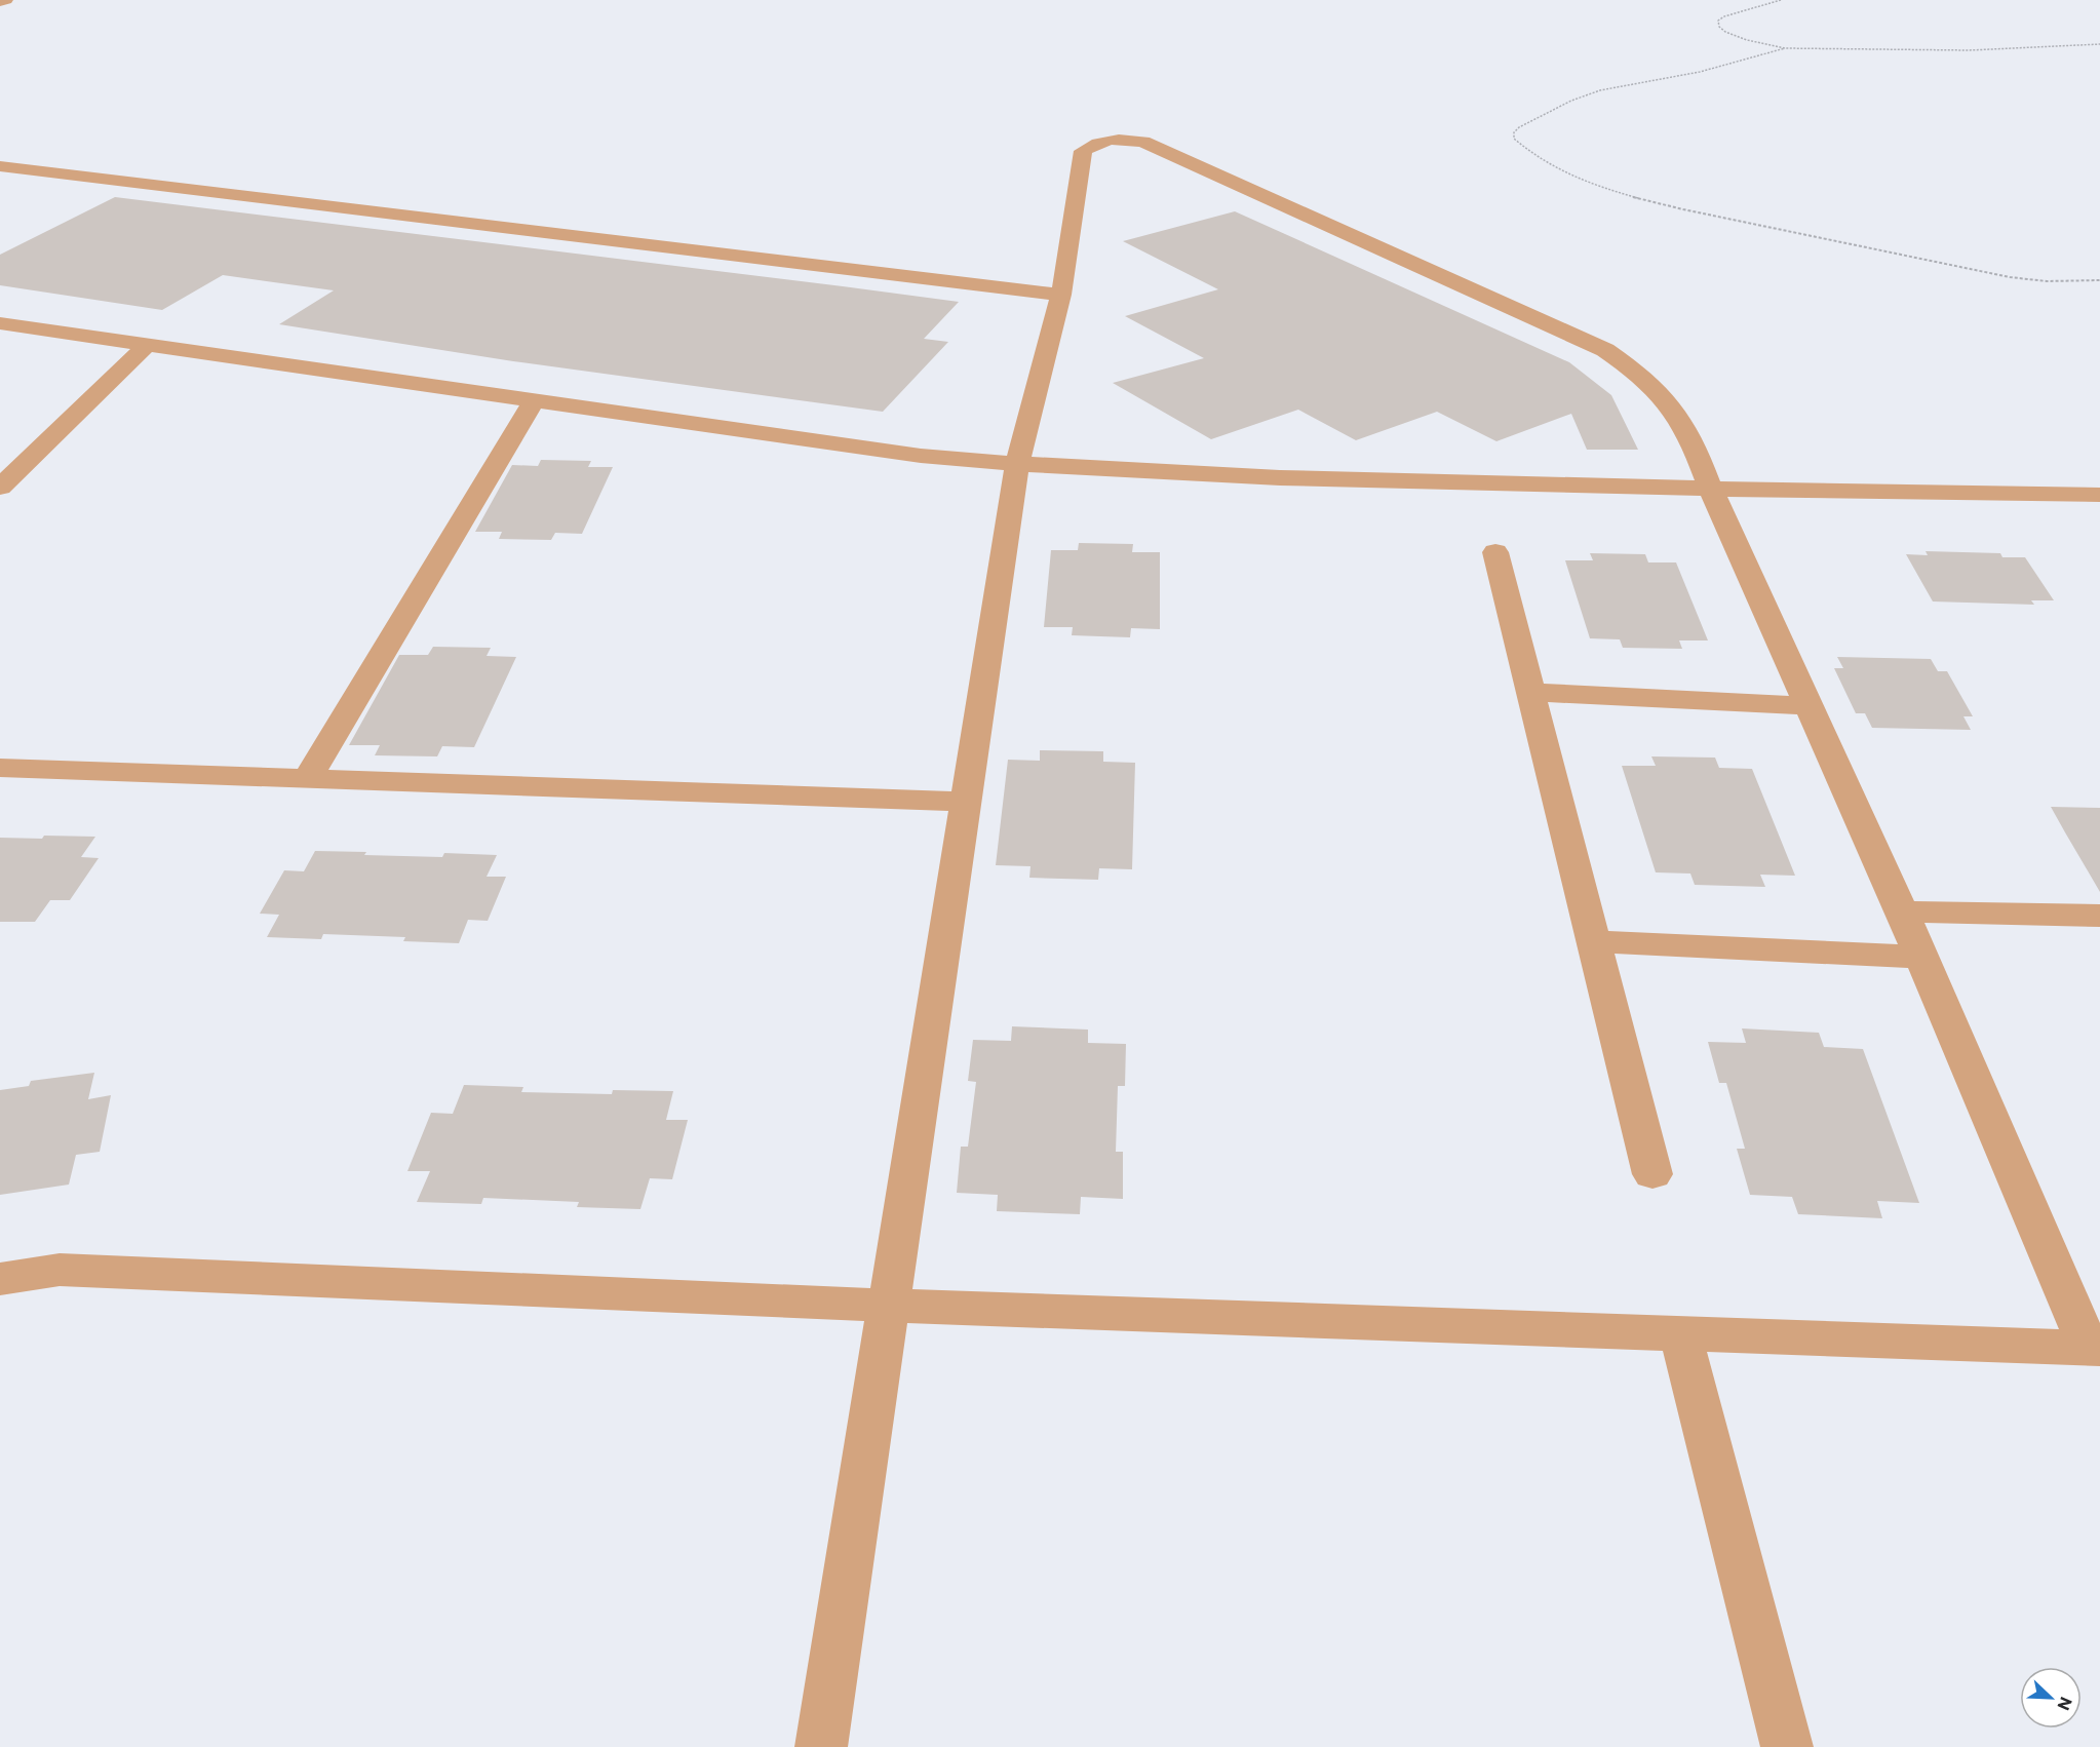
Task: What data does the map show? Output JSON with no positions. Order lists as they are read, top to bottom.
{
  "north": "bottom right"
}
